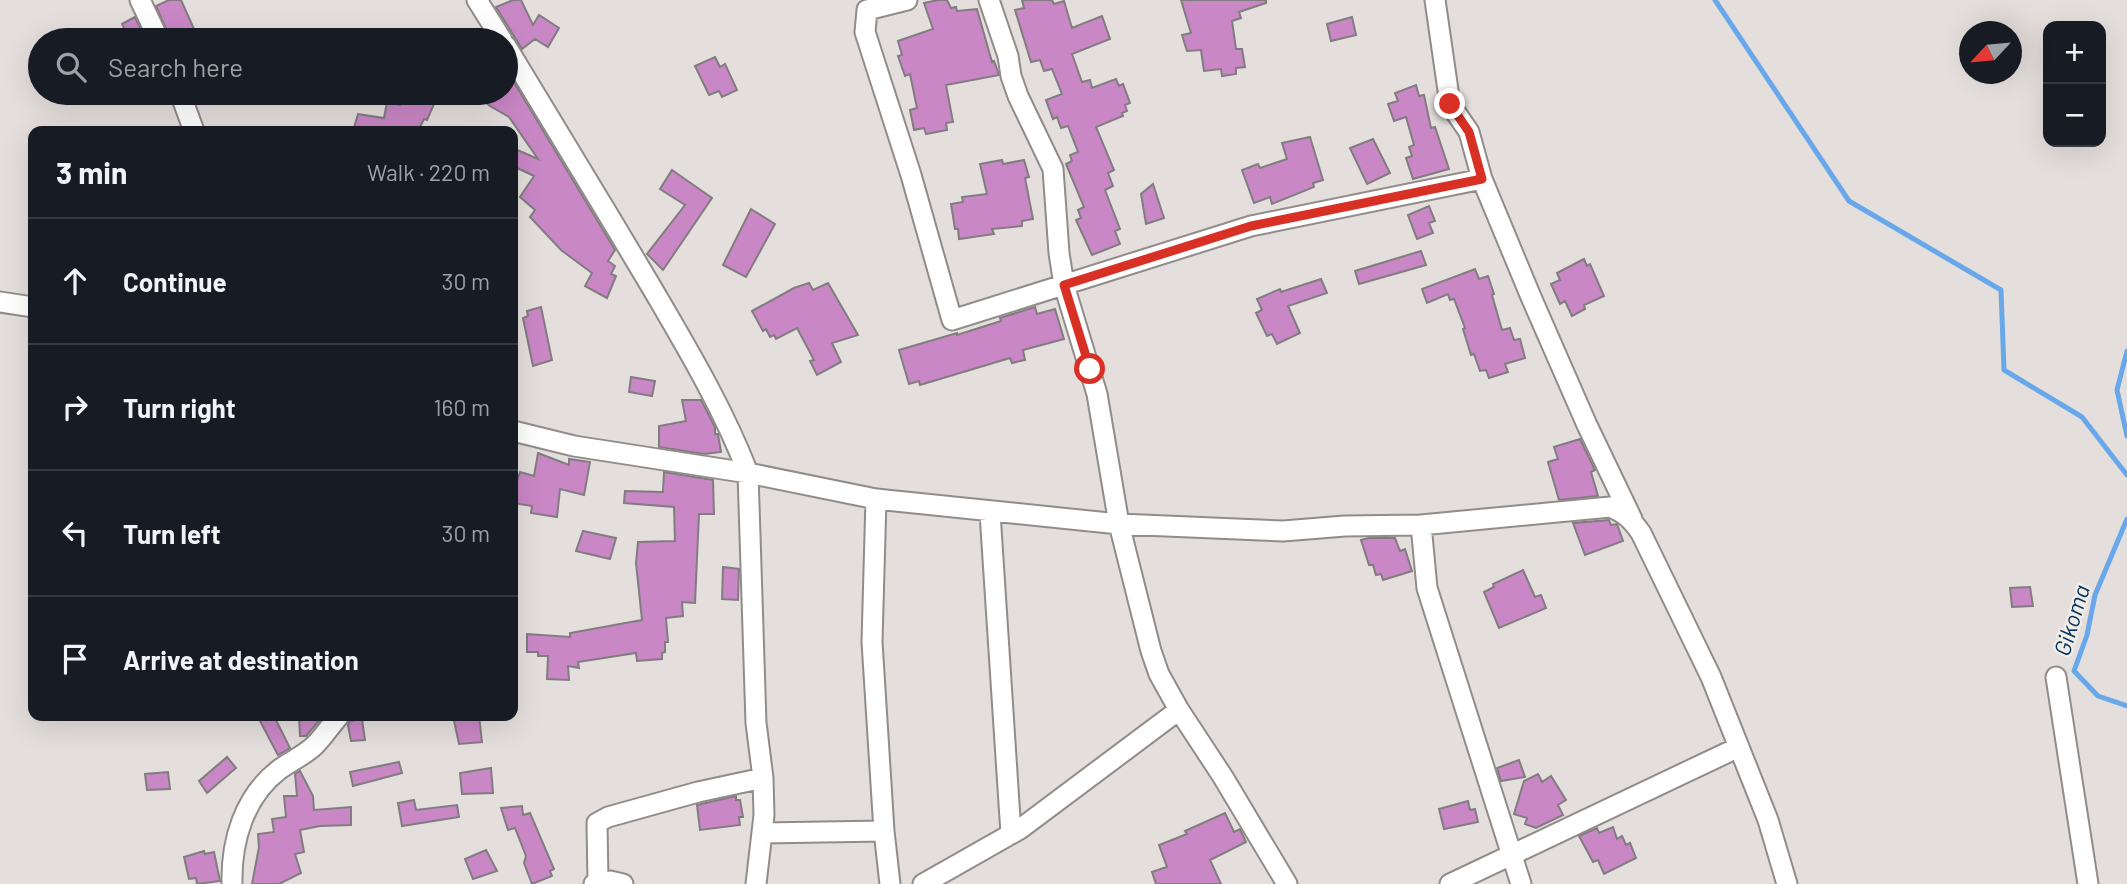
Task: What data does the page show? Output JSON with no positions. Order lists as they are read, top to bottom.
{
  "water": ["Gikoma"],
  "north": "bottom left",
  "page": {
    "map_buttons": ["+", "−"],
    "search": "Search here",
    "heading": ["3 min", "Walk · 220 m"],
    "list": [
      ["Continue", "30 m"],
      ["Turn right", "160 m"],
      ["Turn left", "30 m"],
      "Arrive at destination"
    ]
  }
}
